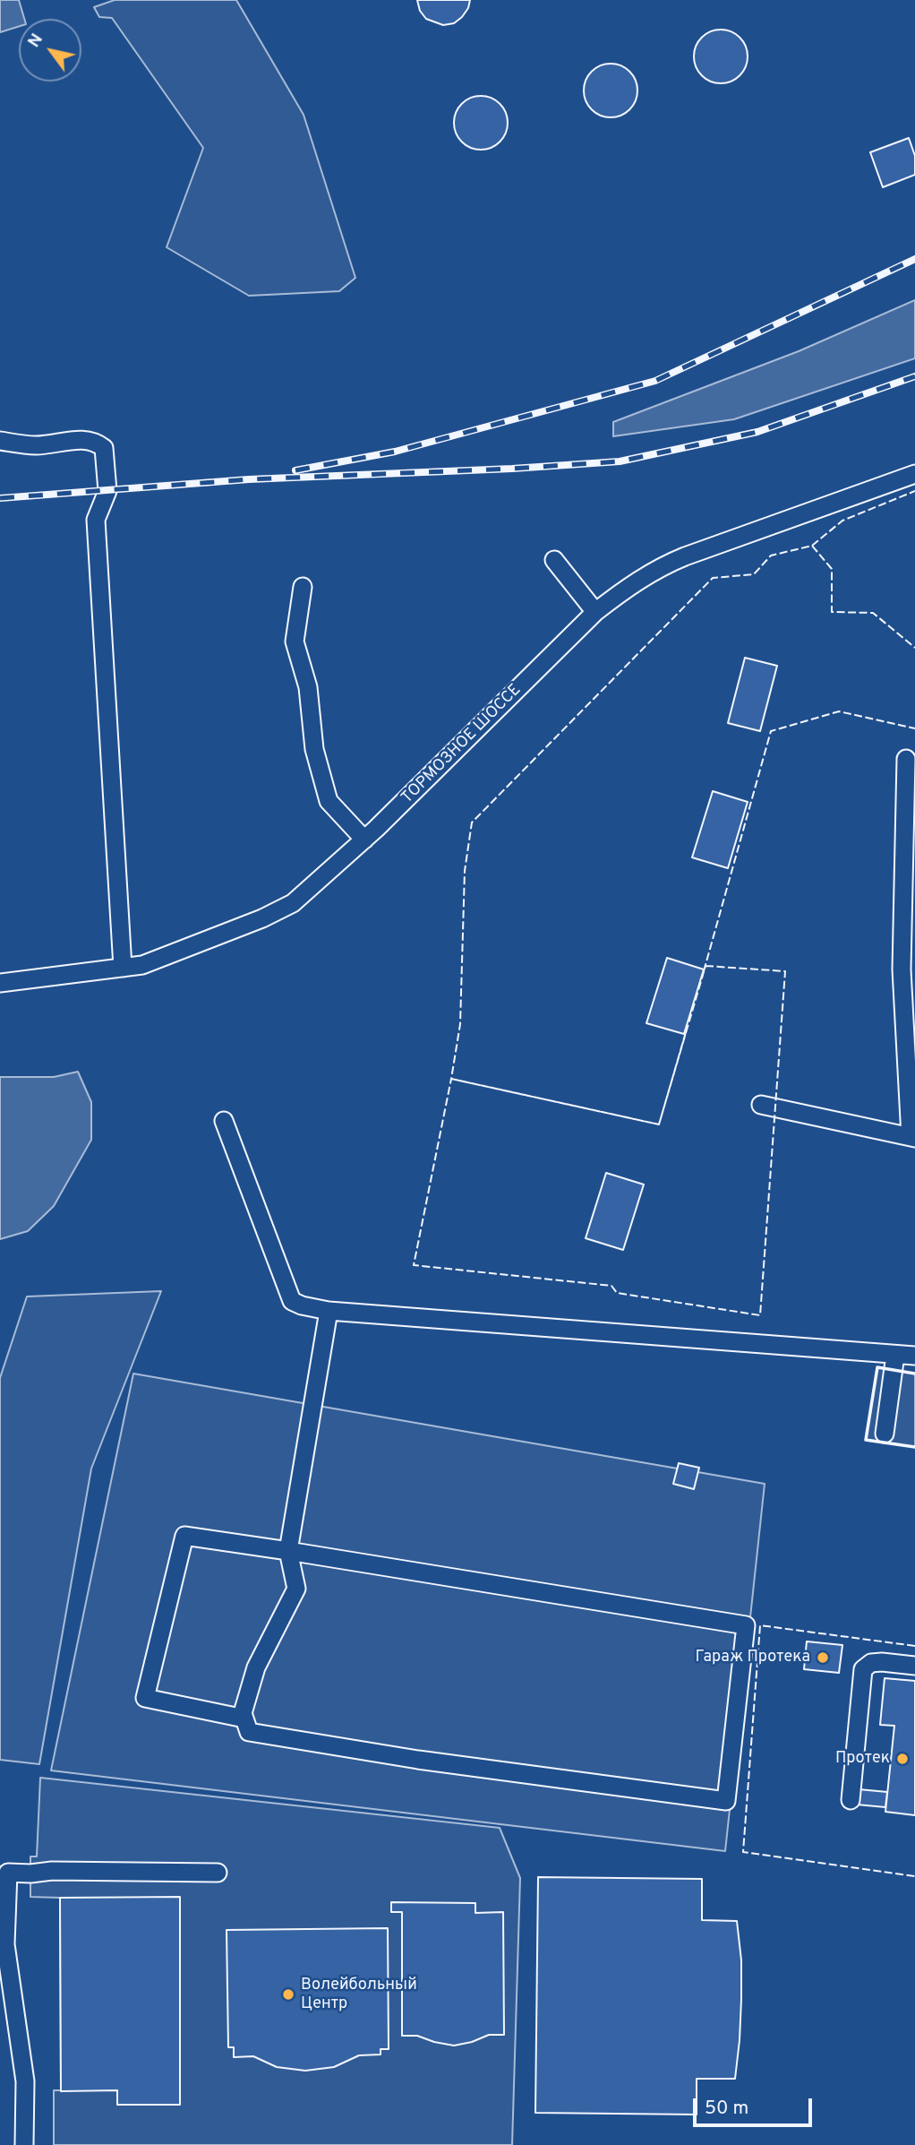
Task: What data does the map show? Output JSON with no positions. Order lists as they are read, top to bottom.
{
  "streets": {
    "street": ["ТОРМОЗНОЕ ШОССЕ"]
  },
  "places": ["Гараж Протека", "Протек", "Волейбольный Центр"],
  "scale_bar": "50 m",
  "north": "top left"
}
